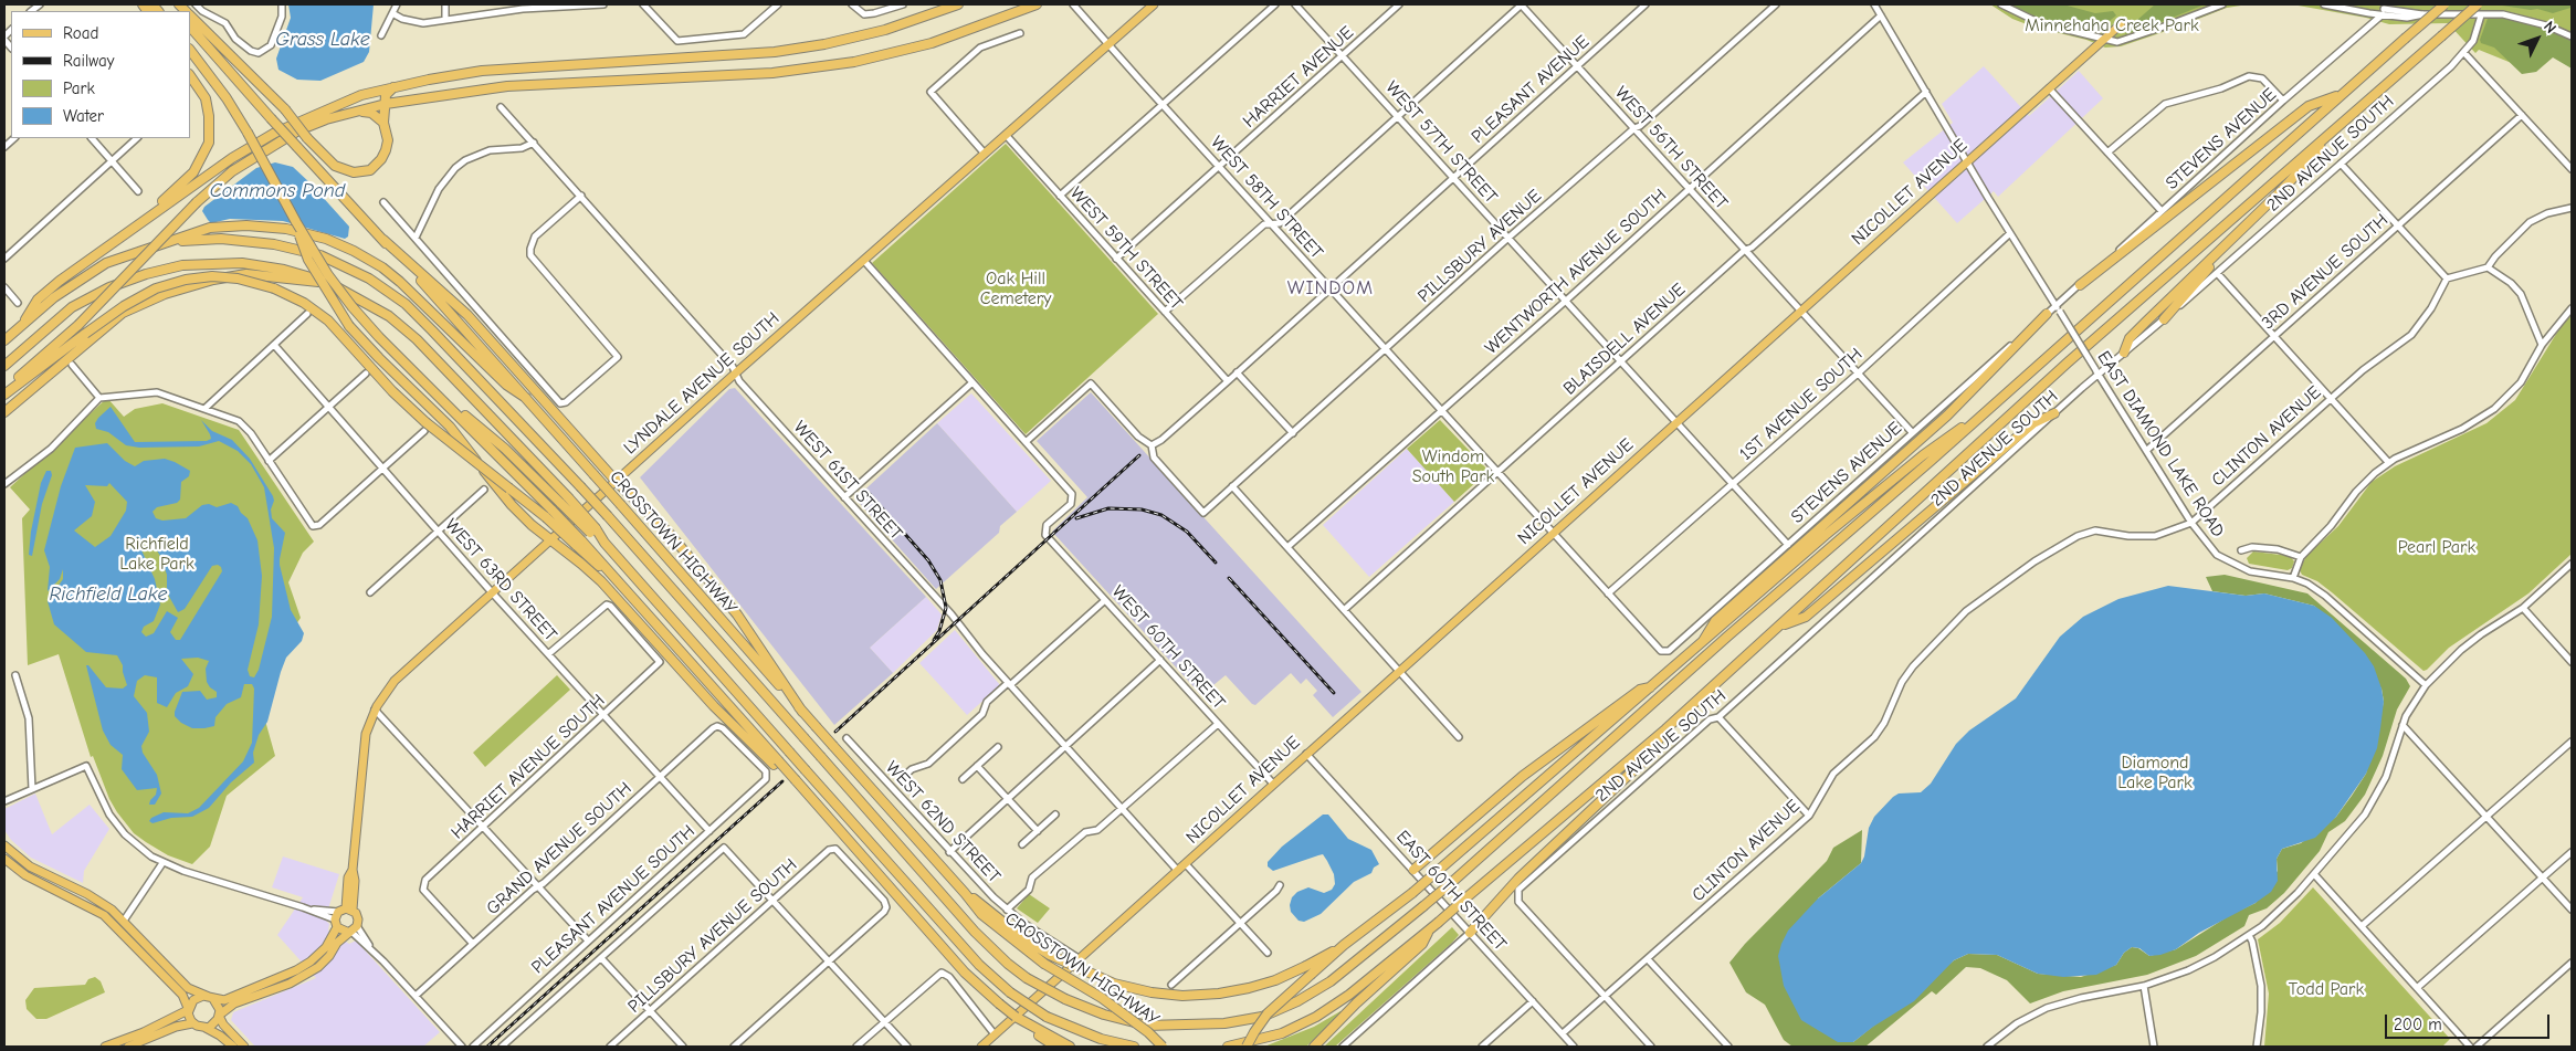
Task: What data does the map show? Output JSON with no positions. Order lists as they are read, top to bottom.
{
  "streets": {
    "highway": ["CROSSTOWN HIGHWAY"],
    "main road": ["NICOLLET AVENUE", "LYNDALE AVENUE SOUTH"],
    "street": [
      "HARRIET AVENUE",
      "PLEASANT AVENUE",
      "STEVENS AVENUE",
      "WEST 57TH STREET",
      "WEST 56TH STREET",
      "2ND AVENUE SOUTH",
      "WEST 58TH STREET",
      "PILLSBURY AVENUE",
      "WEST 59TH STREET",
      "WENTWORTH AVENUE SOUTH",
      "3RD AVENUE SOUTH",
      "BLAISDELL AVENUE",
      "1ST AVENUE SOUTH",
      "CLINTON AVENUE",
      "EAST DIAMOND LAKE ROAD",
      "WEST 61ST STREET",
      "WEST 63RD STREET",
      "WEST 60TH STREET",
      "HARRIET AVENUE SOUTH",
      "WEST 62ND STREET",
      "GRAND AVENUE SOUTH",
      "EAST 60TH STREET",
      "PLEASANT AVENUE SOUTH",
      "PILLSBURY AVENUE SOUTH"
    ]
  },
  "crossings": [
    ["HARRIET AVENUE", "WEST 57TH STREET"],
    ["HARRIET AVENUE", "WEST 58TH STREET"],
    ["HARRIET AVENUE", "WEST 59TH STREET"],
    ["PLEASANT AVENUE", "WEST 57TH STREET"],
    ["PLEASANT AVENUE", "WEST 56TH STREET"],
    ["PLEASANT AVENUE", "WEST 58TH STREET"],
    ["PLEASANT AVENUE", "WEST 59TH STREET"],
    ["STEVENS AVENUE", "WEST 57TH STREET"],
    ["STEVENS AVENUE", "WEST 56TH STREET"],
    ["STEVENS AVENUE", "WEST 58TH STREET"],
    ["STEVENS AVENUE", "EAST DIAMOND LAKE ROAD"],
    ["WEST 57TH STREET", "NICOLLET AVENUE"],
    ["WEST 57TH STREET", "PILLSBURY AVENUE"],
    ["WEST 57TH STREET", "WENTWORTH AVENUE SOUTH"],
    ["WEST 57TH STREET", "BLAISDELL AVENUE"],
    ["WEST 57TH STREET", "1ST AVENUE SOUTH"],
    ["WEST 56TH STREET", "NICOLLET AVENUE"],
    ["WEST 56TH STREET", "PILLSBURY AVENUE"],
    ["WEST 56TH STREET", "WENTWORTH AVENUE SOUTH"],
    ["WEST 56TH STREET", "BLAISDELL AVENUE"],
    ["WEST 56TH STREET", "1ST AVENUE SOUTH"],
    ["2ND AVENUE SOUTH", "CLINTON AVENUE"],
    ["2ND AVENUE SOUTH", "EAST DIAMOND LAKE ROAD"],
    ["NICOLLET AVENUE", "WEST 58TH STREET"],
    ["NICOLLET AVENUE", "EAST DIAMOND LAKE ROAD"],
    ["NICOLLET AVENUE", "WEST 61ST STREET"],
    ["NICOLLET AVENUE", "WEST 60TH STREET"],
    ["NICOLLET AVENUE", "WEST 62ND STREET"],
    ["NICOLLET AVENUE", "EAST 60TH STREET"],
    ["WEST 58TH STREET", "PILLSBURY AVENUE"],
    ["WEST 58TH STREET", "WENTWORTH AVENUE SOUTH"],
    ["WEST 58TH STREET", "BLAISDELL AVENUE"],
    ["WEST 58TH STREET", "LYNDALE AVENUE SOUTH"],
    ["WEST 58TH STREET", "1ST AVENUE SOUTH"],
    ["WEST 59TH STREET", "LYNDALE AVENUE SOUTH"],
    ["WENTWORTH AVENUE SOUTH", "EAST DIAMOND LAKE ROAD"],
    ["3RD AVENUE SOUTH", "EAST DIAMOND LAKE ROAD"],
    ["BLAISDELL AVENUE", "EAST DIAMOND LAKE ROAD"],
    ["LYNDALE AVENUE SOUTH", "WEST 61ST STREET"],
    ["LYNDALE AVENUE SOUTH", "WEST 63RD STREET"],
    ["1ST AVENUE SOUTH", "EAST DIAMOND LAKE ROAD"],
    ["CLINTON AVENUE", "EAST DIAMOND LAKE ROAD"],
    ["CLINTON AVENUE", "EAST 60TH STREET"],
    ["WEST 63RD STREET", "HARRIET AVENUE SOUTH"],
    ["WEST 63RD STREET", "GRAND AVENUE SOUTH"],
    ["WEST 63RD STREET", "PLEASANT AVENUE SOUTH"],
    ["HARRIET AVENUE SOUTH", "GRAND AVENUE SOUTH"],
    ["GRAND AVENUE SOUTH", "PLEASANT AVENUE SOUTH"],
    ["PLEASANT AVENUE SOUTH", "PILLSBURY AVENUE SOUTH"]
  ],
  "districts": ["WINDOM"],
  "water": ["Grass Lake", "Commons Pond", "Richfield Lake"],
  "parks": [
    "Minnehaha Creek Park",
    "Oak Hill Cemetery",
    "Windom South Park",
    "Richfield Lake Park",
    "Pearl Park",
    "Diamond Lake Park",
    "Todd Park"
  ],
  "legend": [
    "Road",
    "Railway",
    "Park",
    "Water"
  ],
  "scale_bar": "200 m",
  "north": "top right"
}
